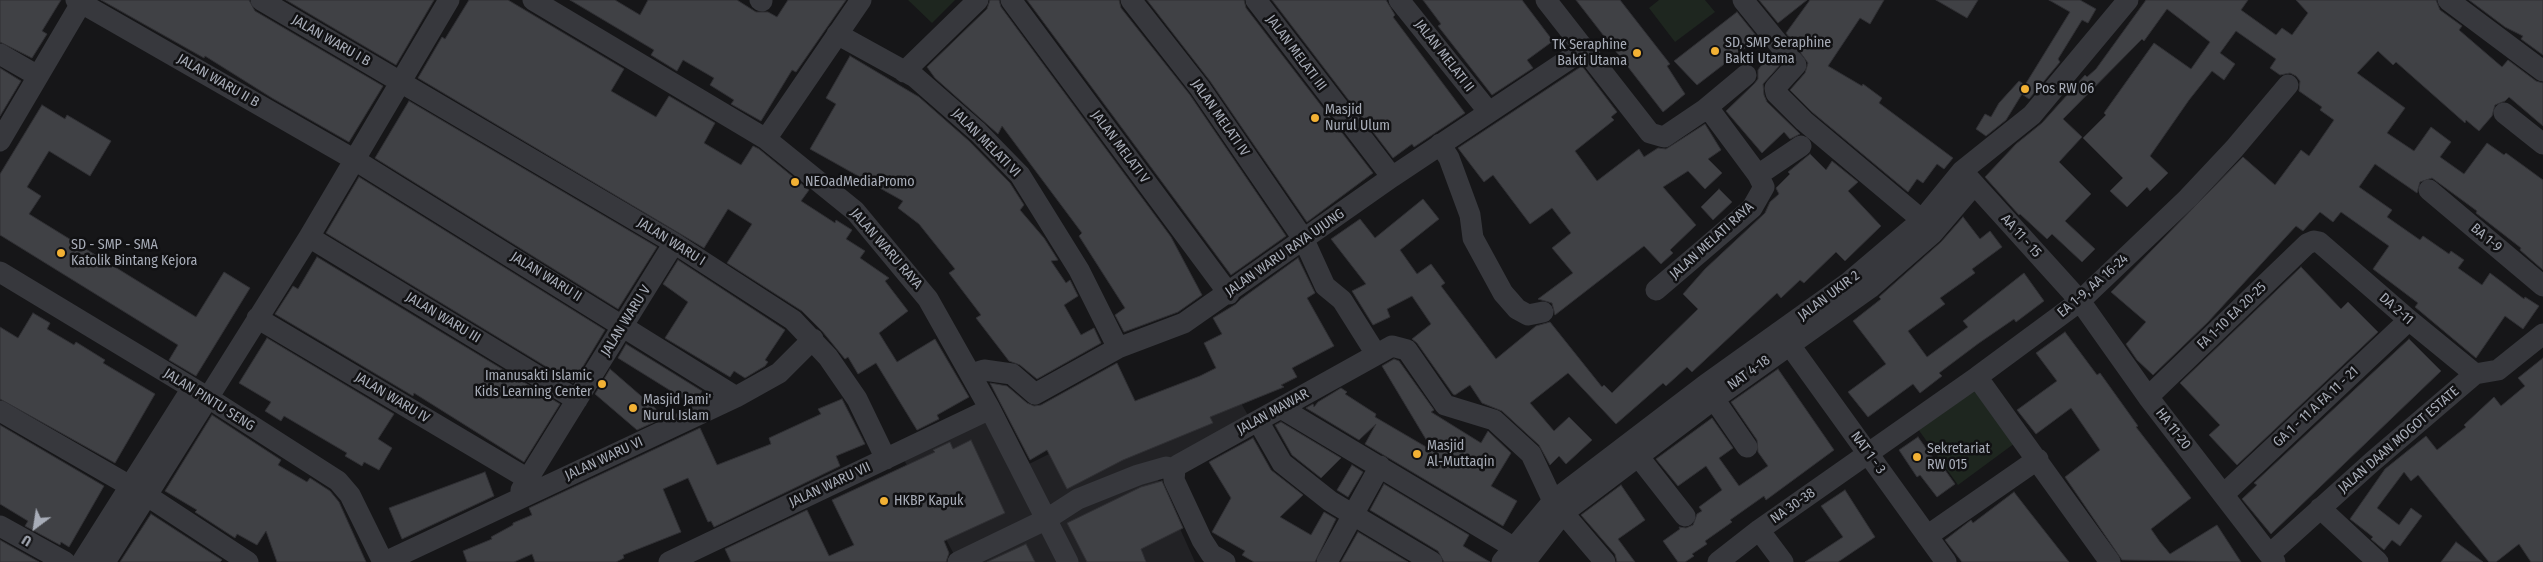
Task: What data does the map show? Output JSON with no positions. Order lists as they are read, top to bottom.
{
  "streets": {
    "street": [
      "JALAN WARU I B",
      "JALAN MELATI III",
      "JALAN MELATI II",
      "JALAN WARU II B",
      "JALAN MELATI IV",
      "JALAN MELATI VI",
      "JALAN MELATI V",
      "AA 11 - 15",
      "BA 1-9",
      "JALAN MELATI RAYA",
      "JALAN WARU I",
      "JALAN WARU RAYA",
      "JALAN WARU RAYA UJUNG",
      "JALAN WARU II",
      "EA 1-9, AA 16-24",
      "JALAN UKIR 2",
      "DA 2-11",
      "FA 1-10 EA 20-25",
      "JALAN WARU III",
      "JALAN WARU V",
      "NAT 4-18",
      "JALAN WARU IV",
      "JALAN PINTU SENG",
      "GA 1 - 11 A FA 11 - 21",
      "JALAN MAWAR",
      "HA 11-20",
      "JALAN DAAN MOGOT ESTATE",
      "NAT 1 - 3",
      "JALAN WARU VI",
      "JALAN WARU VII",
      "NA 30-38"
    ]
  },
  "crossings": [
    ["JALAN WARU I B", "JALAN WARU I"],
    ["JALAN MELATI III", "JALAN WARU RAYA UJUNG"],
    ["JALAN MELATI II", "JALAN WARU RAYA UJUNG"],
    ["JALAN WARU II B", "JALAN WARU II"],
    ["JALAN MELATI IV", "JALAN WARU RAYA UJUNG"],
    ["JALAN MELATI VI", "JALAN WARU RAYA UJUNG"],
    ["JALAN MELATI V", "JALAN WARU RAYA UJUNG"],
    ["AA 11 - 15", "EA 1-9, AA 16-24"],
    ["AA 11 - 15", "JALAN UKIR 2"],
    ["AA 11 - 15", "NAT 4-18"],
    ["AA 11 - 15", "HA 11-20"],
    ["JALAN WARU I", "JALAN WARU V"],
    ["JALAN WARU I", "JALAN WARU VI"],
    ["JALAN WARU I", "JALAN WARU VII"],
    ["JALAN WARU RAYA", "JALAN WARU RAYA UJUNG"],
    ["JALAN WARU RAYA", "JALAN MAWAR"],
    ["JALAN WARU RAYA", "JALAN WARU VII"],
    ["JALAN WARU II", "JALAN WARU V"],
    ["JALAN WARU II", "JALAN WARU VI"],
    ["EA 1-9, AA 16-24", "HA 11-20"],
    ["EA 1-9, AA 16-24", "NAT 1 - 3"],
    ["EA 1-9, AA 16-24", "NA 30-38"],
    ["JALAN UKIR 2", "NAT 4-18"],
    ["JALAN UKIR 2", "JALAN MAWAR"],
    ["DA 2-11", "FA 1-10 EA 20-25"],
    ["DA 2-11", "GA 1 - 11 A FA 11 - 21"],
    ["DA 2-11", "JALAN DAAN MOGOT ESTATE"],
    ["FA 1-10 EA 20-25", "HA 11-20"],
    ["JALAN WARU III", "JALAN WARU V"],
    ["JALAN WARU V", "JALAN WARU IV"],
    ["JALAN WARU V", "JALAN WARU VI"],
    ["NAT 4-18", "JALAN MAWAR"],
    ["NAT 4-18", "NAT 1 - 3"],
    ["JALAN PINTU SENG", "JALAN WARU VI"],
    ["GA 1 - 11 A FA 11 - 21", "HA 11-20"],
    ["HA 11-20", "JALAN DAAN MOGOT ESTATE"],
    ["NAT 1 - 3", "NA 30-38"]
  ],
  "places": [
    "SD, SMP Seraphine Bakti Utama",
    "TK Seraphine Bakti Utama",
    "Pos RW 06",
    "Masjid Nurul Ulum",
    "NEOadMediaPromo",
    "SD - SMP - SMA Katolik Bintang Kejora",
    "Imanusakti Islamic Kids Learning Center",
    "Masjid Jami' Nurul Islam",
    "Masjid Al-Muttaqin",
    "Sekretariat RW 015",
    "HKBP Kapuk"
  ],
  "north": "bottom left"
}
